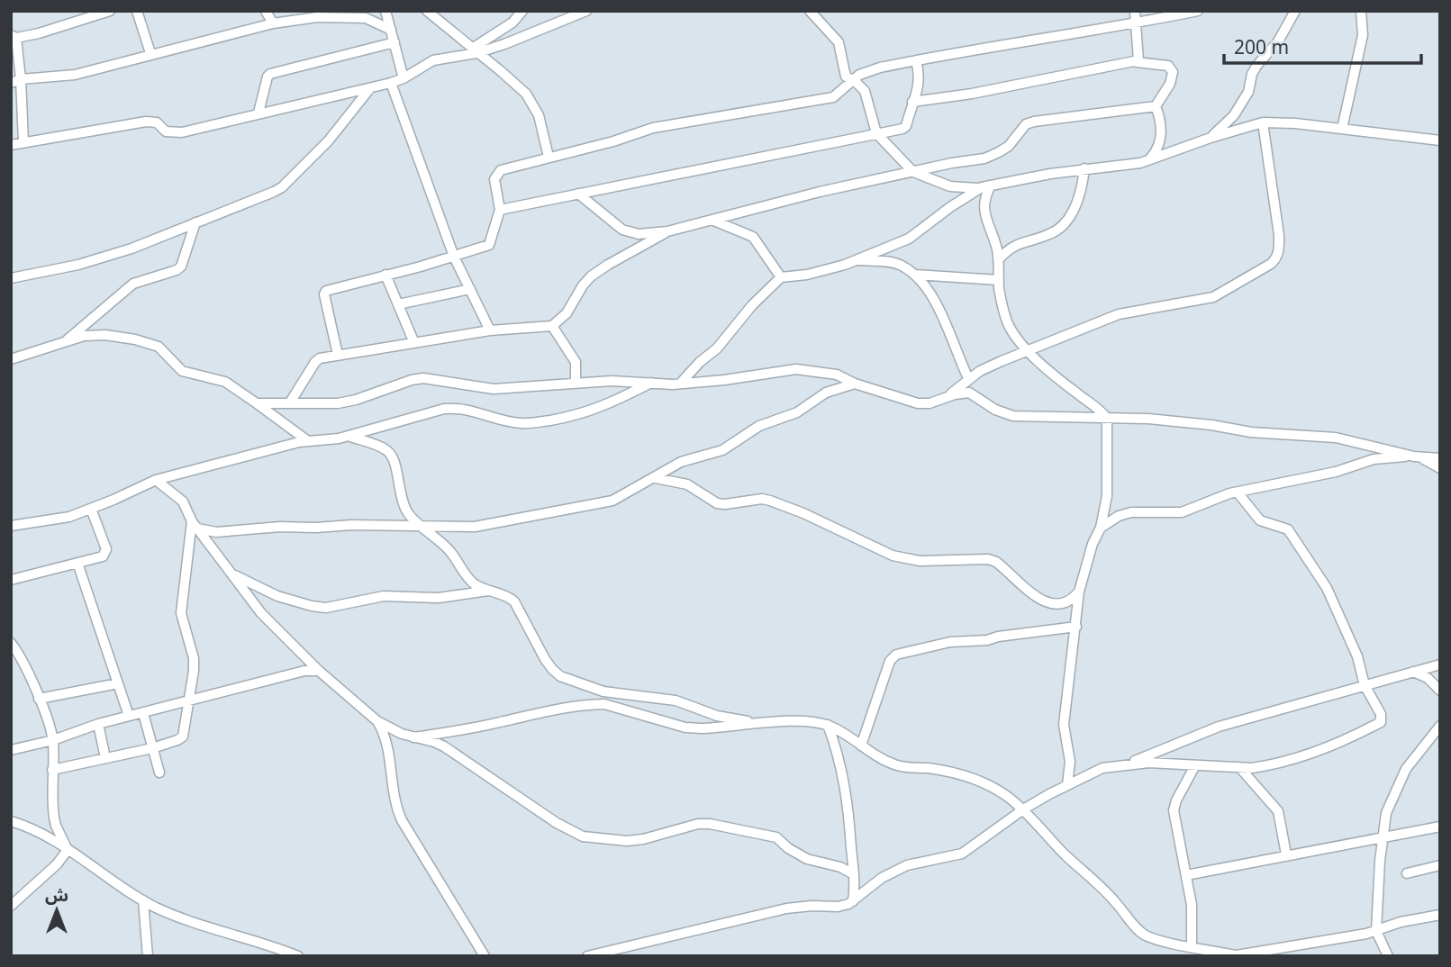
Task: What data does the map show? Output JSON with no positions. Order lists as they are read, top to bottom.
{
  "scale_bar": "200 m",
  "north": "top"
}
